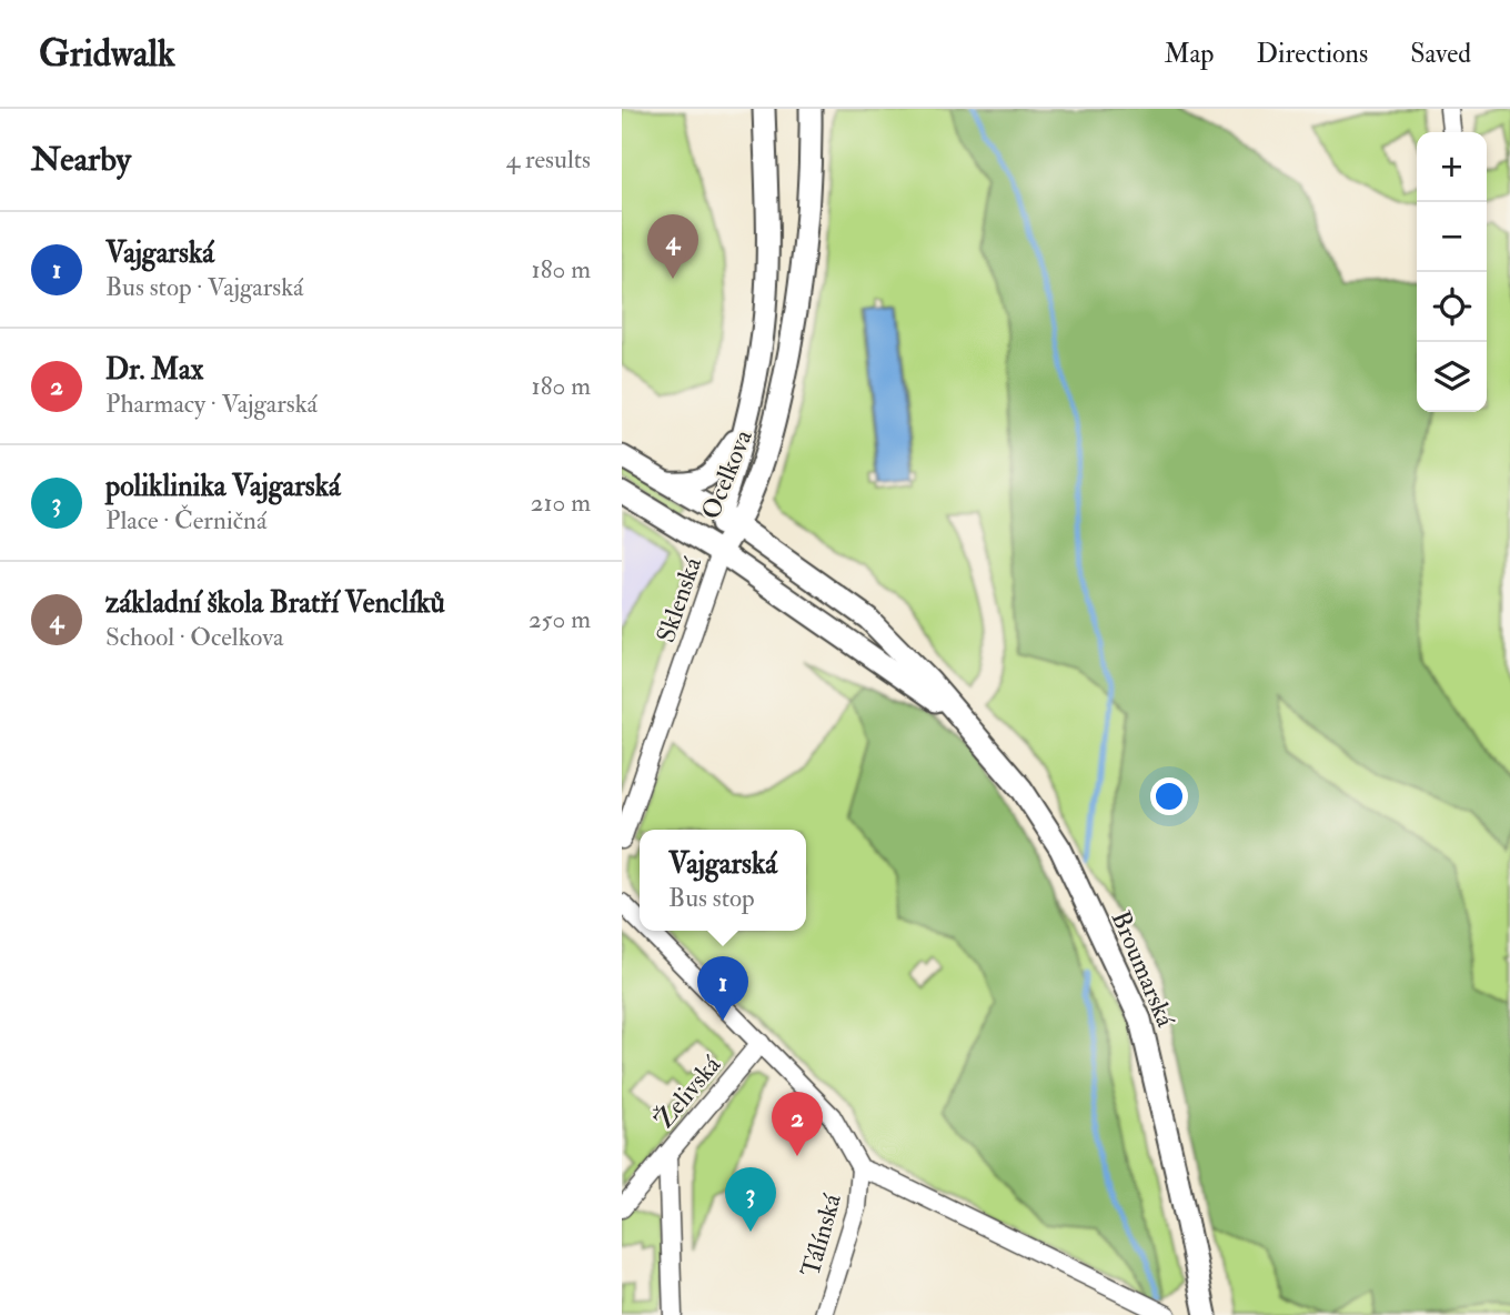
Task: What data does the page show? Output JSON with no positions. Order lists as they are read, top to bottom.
{
  "streets": {
    "street": [
      "Ocelkova",
      "Sklenská",
      "Broumarská",
      "Želivská",
      "Tálínská"
    ]
  },
  "crossings": [
    ["Ocelkova", "Sklenská"],
    ["Ocelkova", "Broumarská"],
    ["Sklenská", "Broumarská"]
  ],
  "page": {
    "header": "Gridwalk",
    "nav": ["Map", "Directions", "Saved"],
    "heading": ["Nearby", "4 results"],
    "map_buttons": ["+", "−"],
    "list": [
      {
        "mark": "1",
        "name": "Vajgarská",
        "note": "Bus stop · Vajgarská",
        "value": "180 m"
      },
      {
        "mark": "2",
        "name": "Dr. Max",
        "note": "Pharmacy · Vajgarská",
        "value": "180 m"
      },
      {
        "mark": "3",
        "name": "poliklinika Vajgarská",
        "note": "Place · Černičná",
        "value": "210 m"
      },
      {
        "mark": "4",
        "name": "základní škola Bratří Venclíků",
        "note": "School · Ocelkova",
        "value": "250 m"
      }
    ],
    "pins": [
      "4",
      "1",
      "2",
      "3"
    ],
    "popup": ["Vajgarská", "Bus stop"]
  }
}
